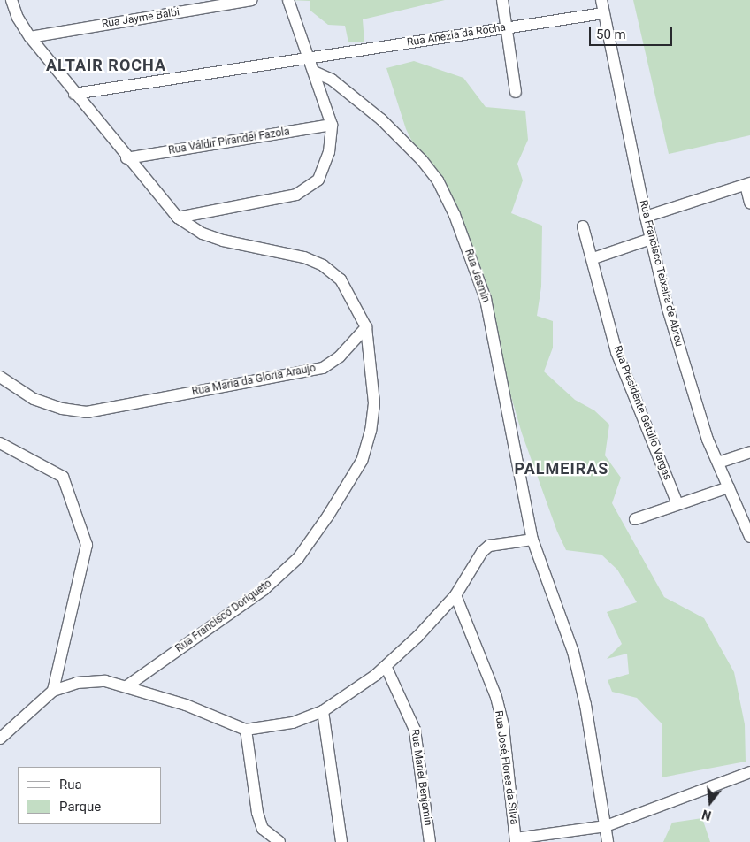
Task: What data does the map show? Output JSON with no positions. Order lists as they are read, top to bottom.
{
  "streets": {
    "street": [
      "Rua Jayme Balbi",
      "Rua Anezia da Rocha",
      "Rua Valdir Pirandei Fazola",
      "Rua Francisco Teixeira de Abreu",
      "Rua Jasmin",
      "Rua Maria da Gloria Araujo",
      "Rua Presidente Getulio Vargas",
      "Rua Francisco Dorigueto",
      "Rua José Flores da Silva",
      "Rua Mariel Benjamin"
    ]
  },
  "crossings": [
    ["Rua Anezia da Rocha", "Rua Francisco Teixeira de Abreu"],
    ["Rua Maria da Gloria Araujo", "Rua Francisco Dorigueto"]
  ],
  "districts": ["ALTAIR ROCHA", "PALMEIRAS"],
  "legend": ["Rua", "Parque"],
  "scale_bar": "50 m",
  "north": "bottom"
}
